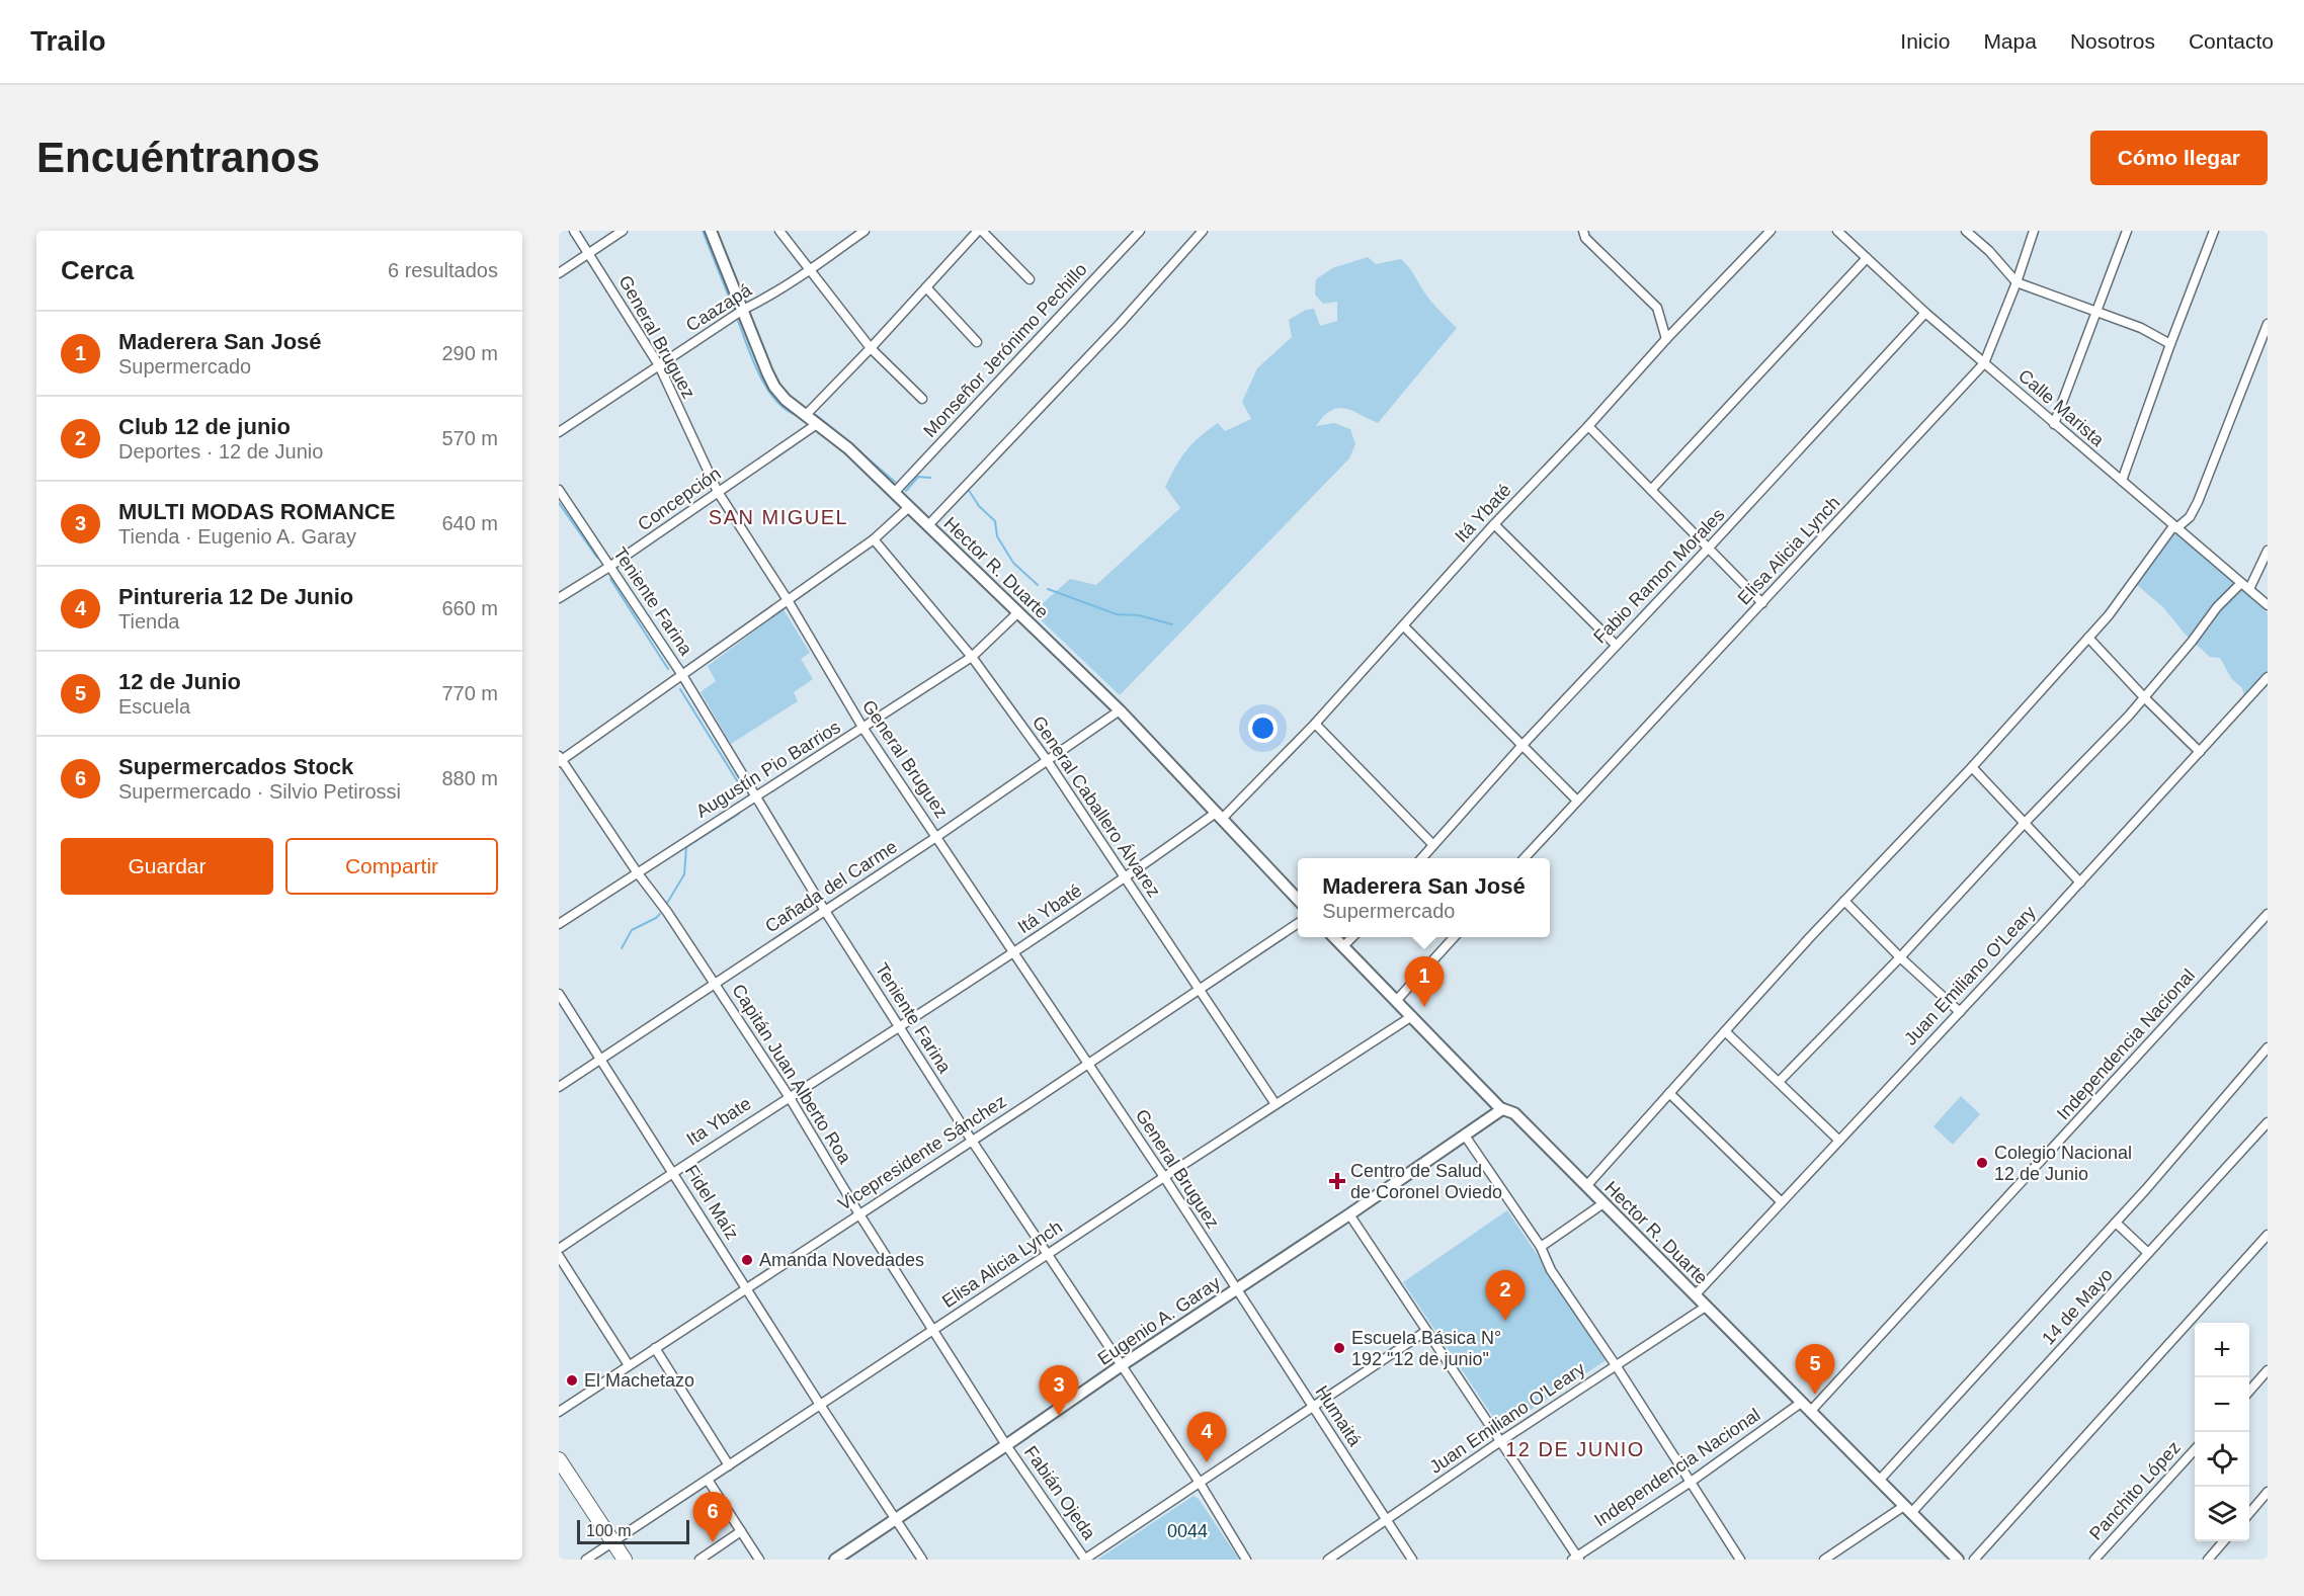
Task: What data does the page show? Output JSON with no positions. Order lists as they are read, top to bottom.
{
  "streets": {
    "street": [
      "Caazapá",
      "General Bruguez",
      "Monseñor Jerónimo Pechillo",
      "Calle Marista",
      "Concepción",
      "Itá Ybaté",
      "Elisa Alicia Lynch",
      "Hector R. Duarte",
      "Fabio Ramon Morales",
      "Teniente Farina",
      "Augustín Pio Barrios",
      "General Caballero Álvarez",
      "Cañada del Carme",
      "Juan Emiliano O'Leary",
      "Independencia Nacional",
      "Capitán Juan Alberto Roa",
      "Ita Ybate",
      "Vicepresidente Sánchez",
      "Fidel Maíz",
      "14 de Mayo",
      "Eugenio A. Garay",
      "Humaitá",
      "Panchito López",
      "Fabián Ojeda"
    ]
  },
  "crossings": [
    ["Caazapá", "General Bruguez"],
    ["Caazapá", "Hector R. Duarte"],
    ["General Bruguez", "Concepción"],
    ["General Bruguez", "Itá Ybaté"],
    ["General Bruguez", "Elisa Alicia Lynch"],
    ["General Bruguez", "Augustín Pio Barrios"],
    ["General Bruguez", "Cañada del Carme"],
    ["General Bruguez", "Vicepresidente Sánchez"],
    ["General Bruguez", "Eugenio A. Garay"],
    ["General Bruguez", "Humaitá"],
    ["Monseñor Jerónimo Pechillo", "Hector R. Duarte"],
    ["Calle Marista", "Elisa Alicia Lynch"],
    ["Calle Marista", "Fabio Ramon Morales"],
    ["Concepción", "Hector R. Duarte"],
    ["Concepción", "Teniente Farina"],
    ["Itá Ybaté", "Hector R. Duarte"],
    ["Itá Ybaté", "Teniente Farina"],
    ["Itá Ybaté", "General Caballero Álvarez"],
    ["Itá Ybaté", "Ita Ybate"],
    ["Elisa Alicia Lynch", "Hector R. Duarte"],
    ["Elisa Alicia Lynch", "Teniente Farina"],
    ["Elisa Alicia Lynch", "General Caballero Álvarez"],
    ["Elisa Alicia Lynch", "Capitán Juan Alberto Roa"],
    ["Elisa Alicia Lynch", "Fidel Maíz"],
    ["Hector R. Duarte", "Augustín Pio Barrios"],
    ["Hector R. Duarte", "Cañada del Carme"],
    ["Hector R. Duarte", "Juan Emiliano O'Leary"],
    ["Hector R. Duarte", "Independencia Nacional"],
    ["Hector R. Duarte", "14 de Mayo"],
    ["Hector R. Duarte", "Eugenio A. Garay"],
    ["Teniente Farina", "Augustín Pio Barrios"],
    ["Teniente Farina", "Cañada del Carme"],
    ["Teniente Farina", "Ita Ybate"],
    ["Teniente Farina", "Vicepresidente Sánchez"],
    ["Teniente Farina", "Eugenio A. Garay"],
    ["Augustín Pio Barrios", "General Caballero Álvarez"],
    ["Augustín Pio Barrios", "Capitán Juan Alberto Roa"],
    ["General Caballero Álvarez", "Cañada del Carme"],
    ["General Caballero Álvarez", "Vicepresidente Sánchez"],
    ["Cañada del Carme", "Capitán Juan Alberto Roa"],
    ["Cañada del Carme", "Fidel Maíz"],
    ["Juan Emiliano O'Leary", "Humaitá"],
    ["Capitán Juan Alberto Roa", "Ita Ybate"],
    ["Capitán Juan Alberto Roa", "Vicepresidente Sánchez"],
    ["Capitán Juan Alberto Roa", "Eugenio A. Garay"],
    ["Capitán Juan Alberto Roa", "Fabián Ojeda"],
    ["Ita Ybate", "Fidel Maíz"],
    ["Vicepresidente Sánchez", "Fidel Maíz"],
    ["Fidel Maíz", "Eugenio A. Garay"],
    ["Eugenio A. Garay", "Humaitá"],
    ["Eugenio A. Garay", "Fabián Ojeda"]
  ],
  "districts": ["SAN MIGUEL", "12 DE JUNIO"],
  "parks": ["0044"],
  "places": {
    "other": [
      "Colegio Nacional 12 de Junio",
      "Amanda Novedades",
      "Escuela Básica N° 192 \"12 de junio\"",
      "El Machetazo"
    ],
    "health": ["Centro de Salud de Coronel Oviedo"]
  },
  "scale_bar": "100 m",
  "page": {
    "header": "Trailo",
    "nav": [
      "Inicio",
      "Mapa",
      "Nosotros",
      "Contacto"
    ],
    "buttons": [
      "Cómo llegar",
      ["Guardar", "Compartir"]
    ],
    "title": "Encuéntranos",
    "heading": ["Cerca", "6 resultados"],
    "list": [
      {
        "mark": "1",
        "name": "Maderera San José",
        "note": "Supermercado",
        "value": "290 m"
      },
      {
        "mark": "2",
        "name": "Club 12 de junio",
        "note": "Deportes · 12 de Junio",
        "value": "570 m"
      },
      {
        "mark": "3",
        "name": "MULTI MODAS ROMANCE",
        "note": "Tienda · Eugenio A. Garay",
        "value": "640 m"
      },
      {
        "mark": "4",
        "name": "Pintureria 12 De Junio",
        "note": "Tienda",
        "value": "660 m"
      },
      {
        "mark": "5",
        "name": "12 de Junio",
        "note": "Escuela",
        "value": "770 m"
      },
      {
        "mark": "6",
        "name": "Supermercados Stock",
        "note": "Supermercado · Silvio Petirossi",
        "value": "880 m"
      }
    ],
    "popup": ["Maderera San José", "Supermercado"],
    "pins": [
      "1",
      "2",
      "5",
      "3",
      "4",
      "6"
    ],
    "map_buttons": ["+", "−"],
    "scale": "100 m"
  }
}
